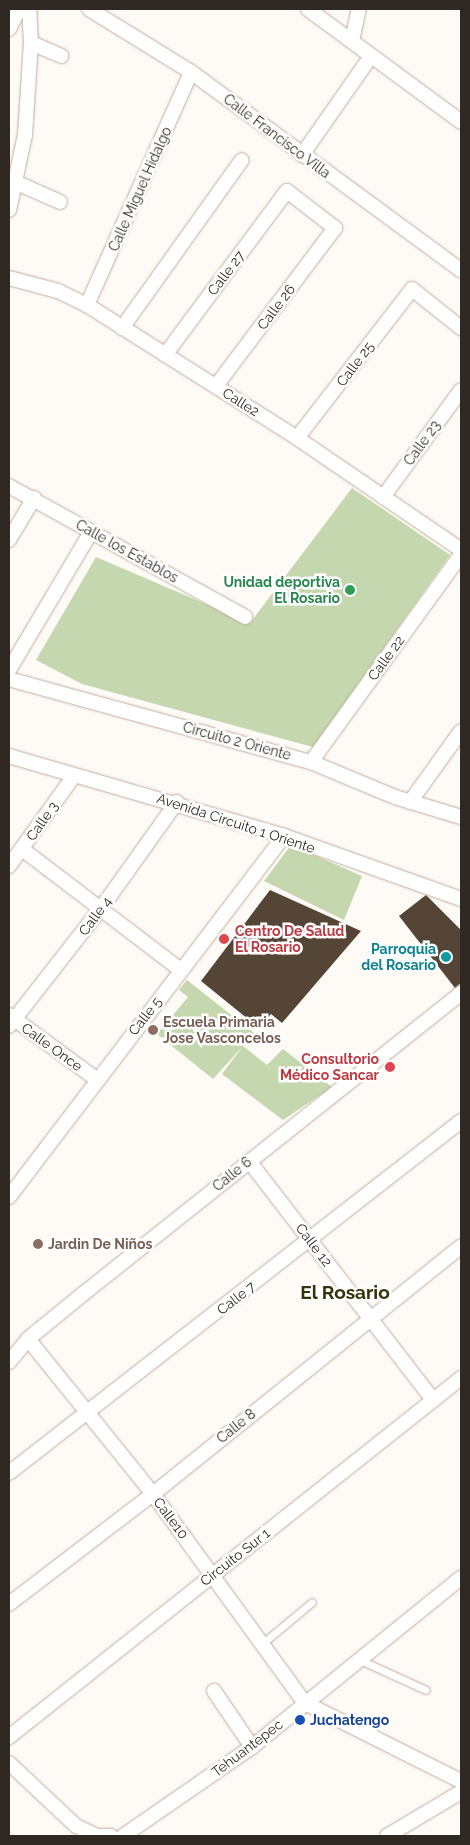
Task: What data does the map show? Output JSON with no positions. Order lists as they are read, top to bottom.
{
  "streets": {
    "street": [
      "Calle Francisco Villa",
      "Calle Miguel Hidalgo",
      "Calle 27",
      "Calle 26",
      "Calle 25",
      "Calle2",
      "Calle 23",
      "Calle los Establos",
      "Calle 22",
      "Circuito 2 Oriente",
      "Calle 3",
      "Avenida Circuito 1 Oriente",
      "Calle 4",
      "Calle 5",
      "Calle Once",
      "Calle 6",
      "Calle 12",
      "Calle 7",
      "Calle 8",
      "Calle10",
      "Circuito Sur 1",
      "Tehuantepec"
    ]
  },
  "crossings": [
    ["Calle Francisco Villa", "Calle Miguel Hidalgo"],
    ["Calle Miguel Hidalgo", "Calle2"],
    ["Calle 27", "Calle 26"],
    ["Calle 27", "Calle2"],
    ["Calle 26", "Calle2"],
    ["Calle 25", "Calle2"],
    ["Calle2", "Calle 23"],
    ["Calle 22", "Circuito 2 Oriente"],
    ["Calle 3", "Avenida Circuito 1 Oriente"],
    ["Avenida Circuito 1 Oriente", "Calle 4"],
    ["Avenida Circuito 1 Oriente", "Calle 5"],
    ["Calle 4", "Calle Once"],
    ["Calle 5", "Calle Once"],
    ["Calle 6", "Calle 12"],
    ["Calle 6", "Calle10"],
    ["Calle 12", "Calle 7"],
    ["Calle 12", "Calle 8"],
    ["Calle 12", "Circuito Sur 1"],
    ["Calle 7", "Calle10"],
    ["Calle 8", "Calle10"],
    ["Calle10", "Circuito Sur 1"],
    ["Calle10", "Tehuantepec"]
  ],
  "districts": ["El Rosario"],
  "places": [
    "Unidad deportiva El Rosario",
    "Centro De Salud El Rosario",
    "Parroquia del Rosario",
    "Escuela Primaria Jose Vasconcelos",
    "Consultorio Médico Sancar",
    "Jardin De Niños",
    "Juchatengo"
  ]
}
